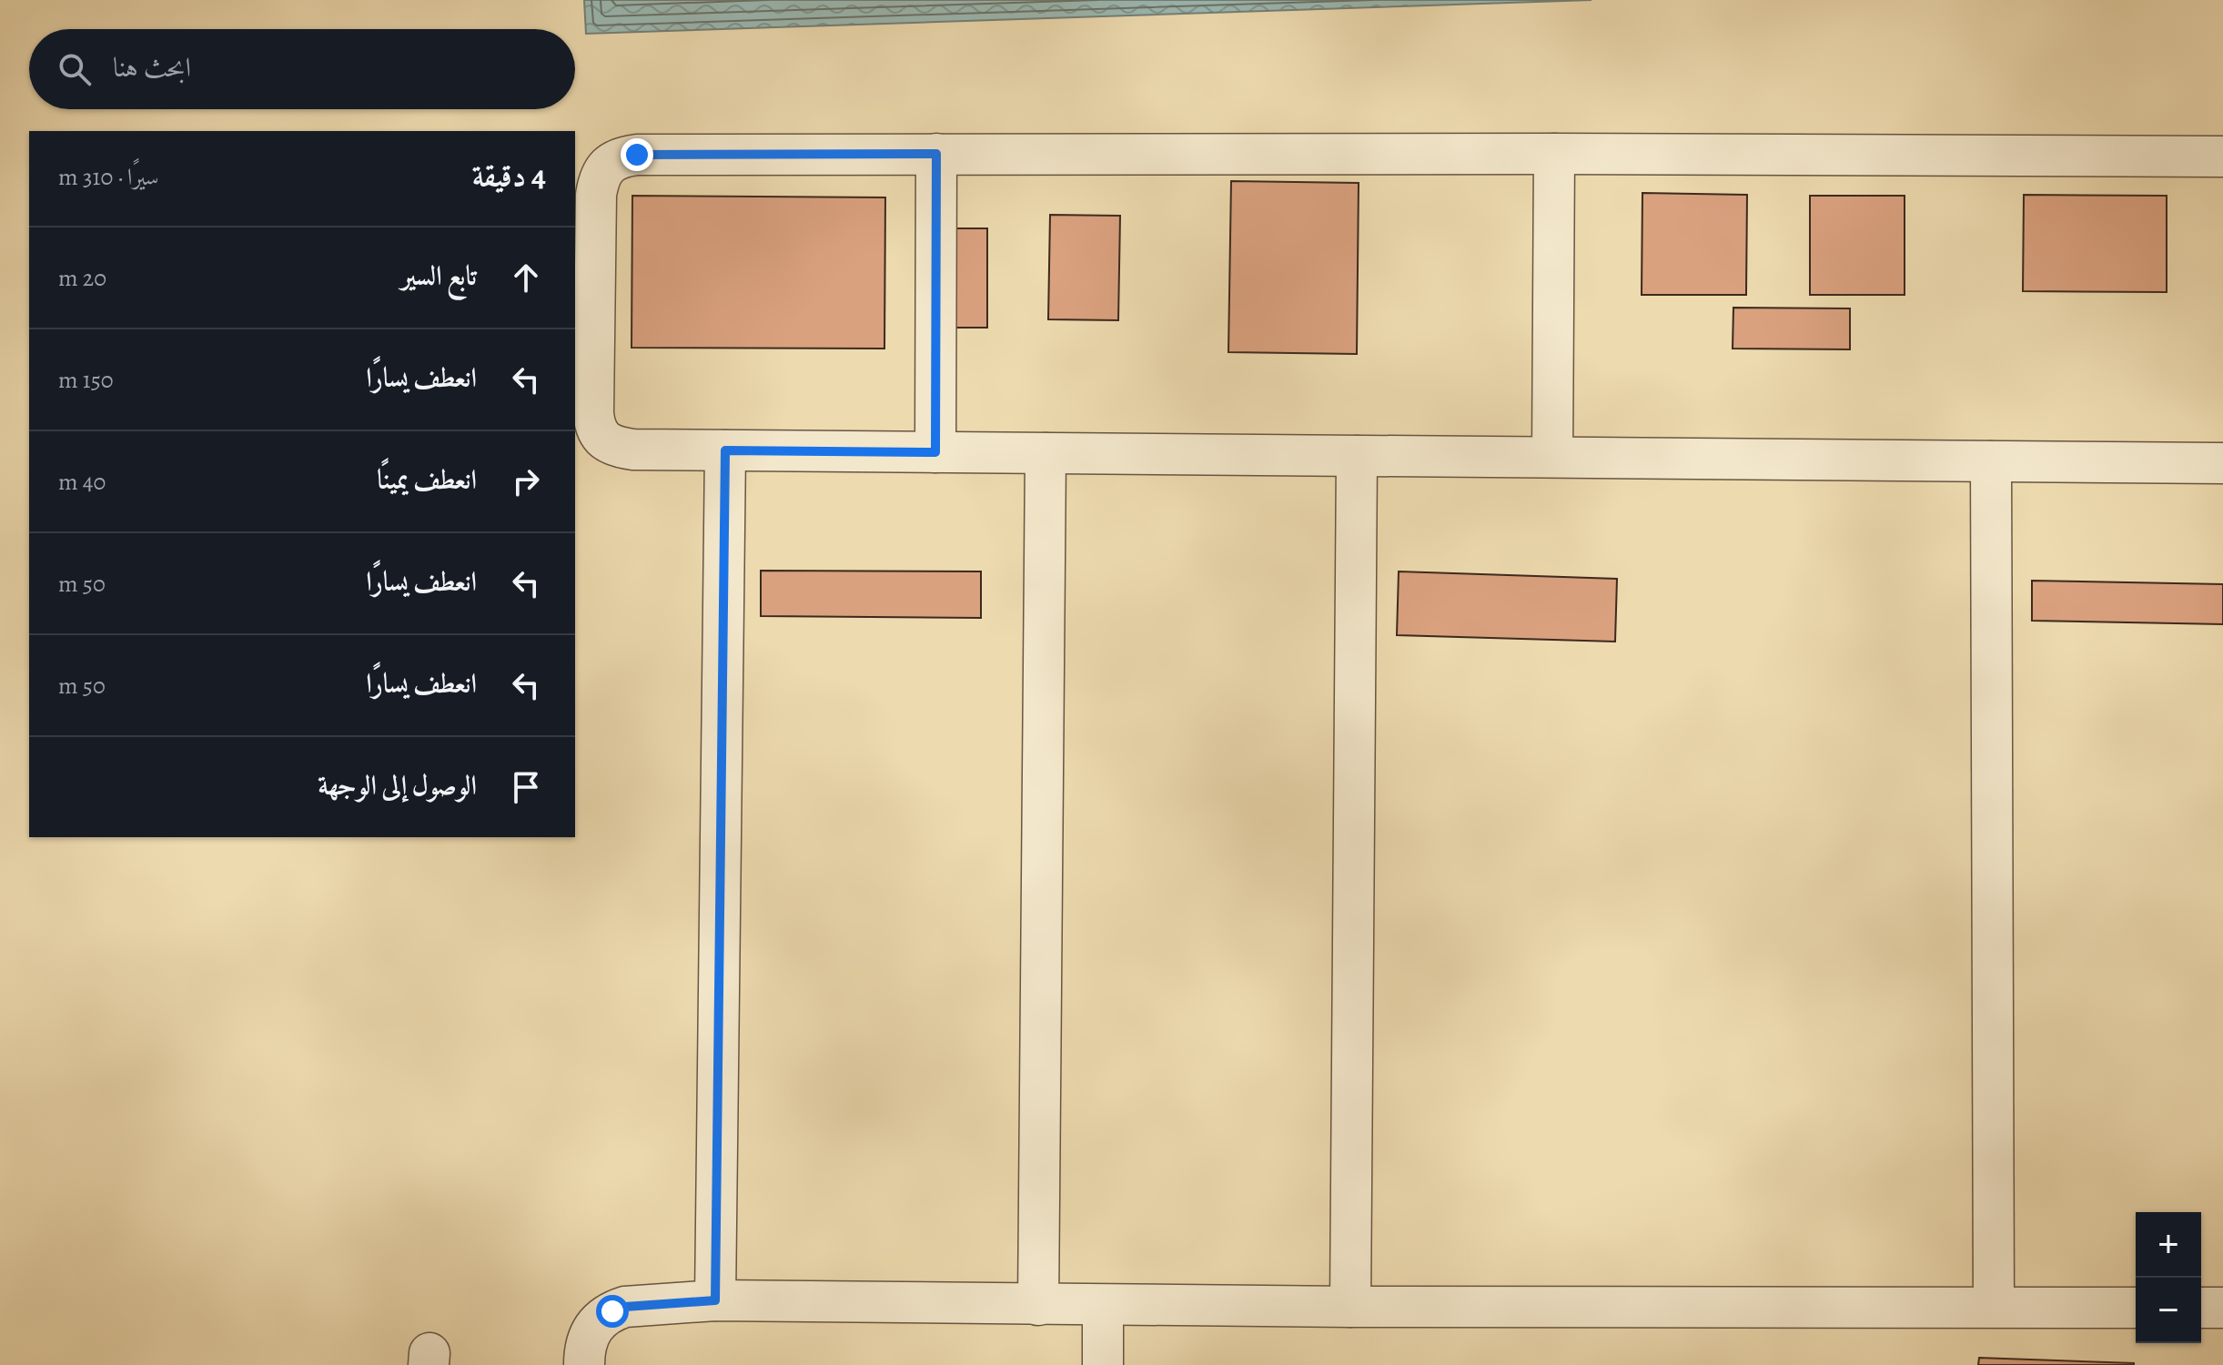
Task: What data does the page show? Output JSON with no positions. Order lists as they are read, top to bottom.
{
  "page": {
    "search": "ابحث هنا",
    "heading": ["4 دقيقة", "سيرًا · 310 m"],
    "list": [
      ["تابع السير", "20 m"],
      ["انعطف يسارًا", "150 m"],
      ["انعطف يمينًا", "40 m"],
      ["انعطف يسارًا", "50 m"],
      ["انعطف يسارًا", "50 m"],
      "الوصول إلى الوجهة"
    ],
    "map_buttons": ["+", "−"]
  }
}
